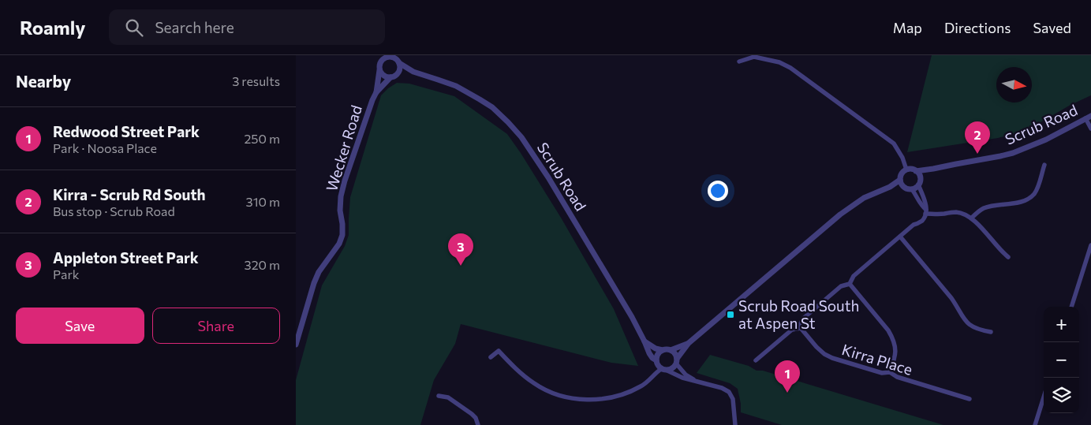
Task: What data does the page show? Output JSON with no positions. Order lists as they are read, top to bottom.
{
  "streets": {
    "street": ["Scrub Road", "Wecker Road", "Kirra Place"]
  },
  "crossings": [
    ["Scrub Road", "Wecker Road"]
  ],
  "places": {
    "transit": ["Scrub Road South at Aspen St"]
  },
  "north": "right",
  "page": {
    "header": "Roamly",
    "search": "Search here",
    "nav": ["Map", "Directions", "Saved"],
    "heading": ["Nearby", "3 results"],
    "list": [
      {
        "mark": "1",
        "name": "Redwood Street Park",
        "note": "Park · Noosa Place",
        "value": "250 m"
      },
      {
        "mark": "2",
        "name": "Kirra - Scrub Rd South",
        "note": "Bus stop · Scrub Road",
        "value": "310 m"
      },
      {
        "mark": "3",
        "name": "Appleton Street Park",
        "note": "Park",
        "value": "320 m"
      }
    ],
    "pins": ["2", "3", "1"],
    "buttons": ["Save", "Share"],
    "map_buttons": ["+", "−"]
  }
}
